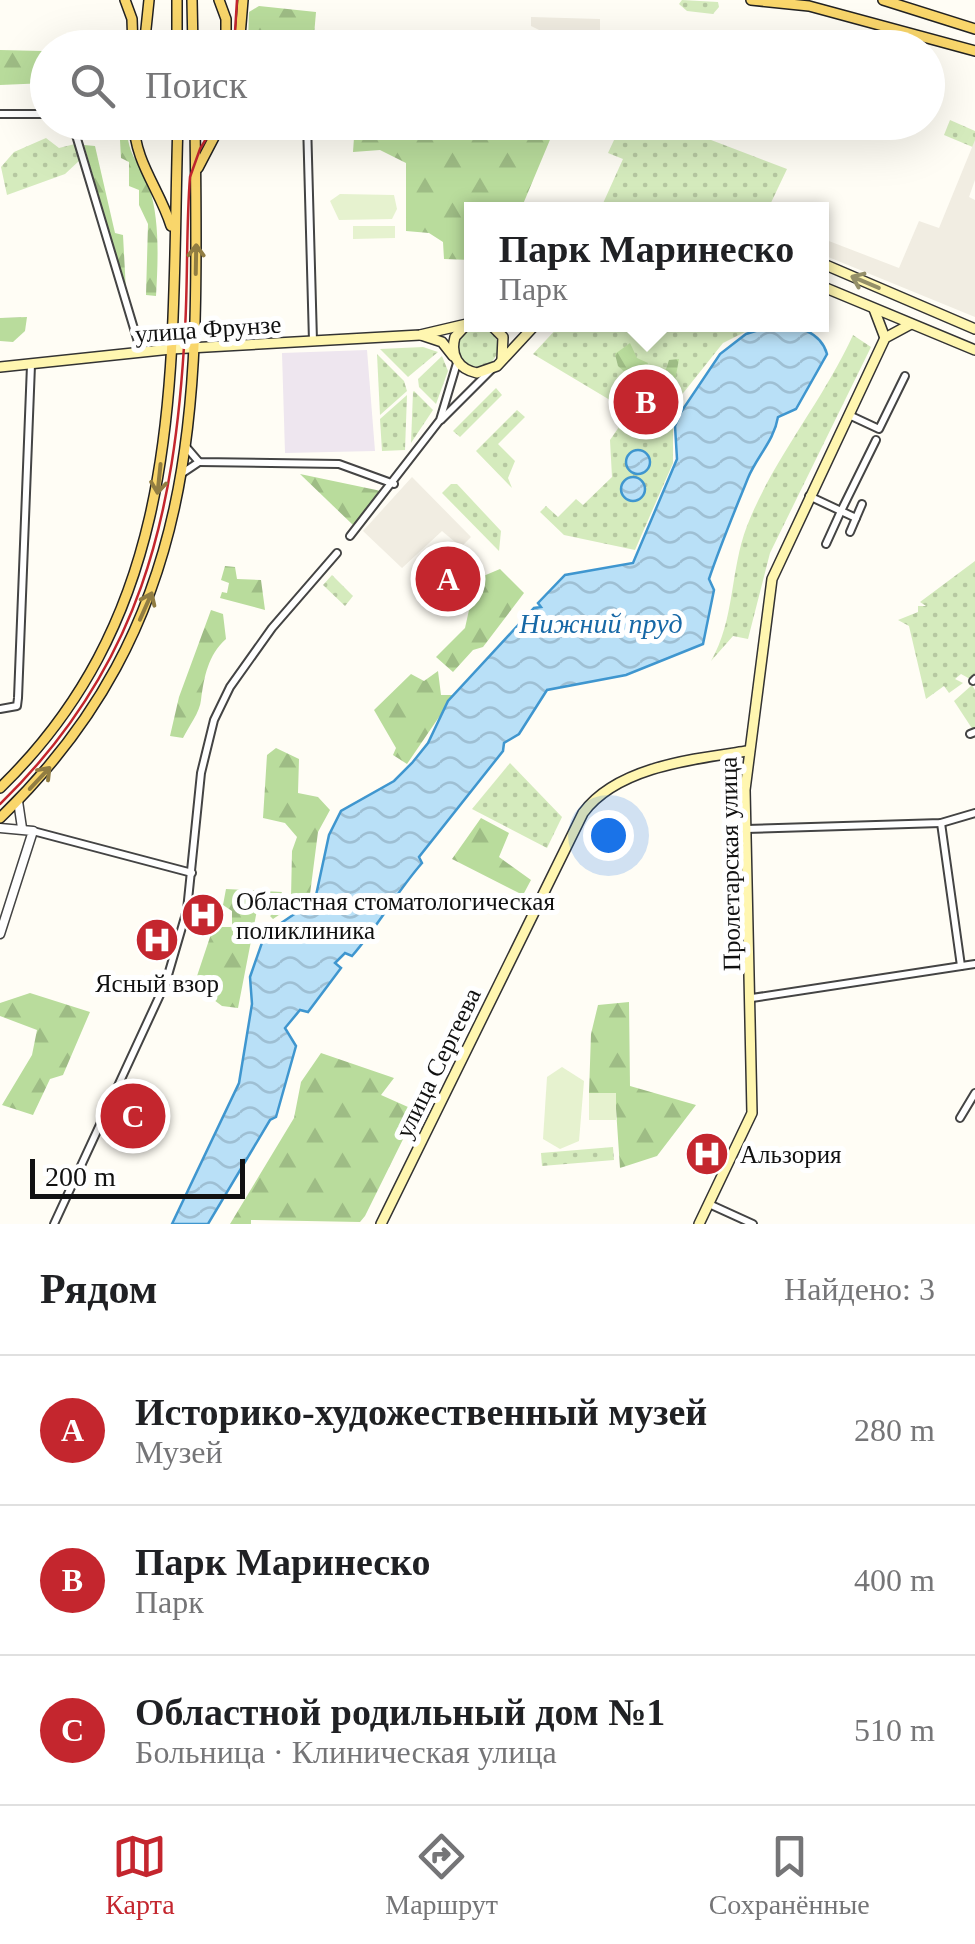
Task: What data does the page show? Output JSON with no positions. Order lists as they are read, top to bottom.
{
  "streets": {
    "main road": ["улица Фрунзе", "Пролетарская улица", "улица Сергеева"]
  },
  "crossings": [
    ["Пролетарская улица", "улица Сергеева"]
  ],
  "water": ["Нижний пруд"],
  "places": {
    "hospital": ["Областная стоматологическая поликлиника", "Ясный взор", "Альзория"]
  },
  "scale_bar": "200 m",
  "page": {
    "search": "Поиск",
    "popup": ["Парк Маринеско", "Парк"],
    "pins": ["B", "A", "C"],
    "scale": "200 m",
    "heading": ["Рядом", "Найдено: 3"],
    "list": [
      {
        "mark": "A",
        "name": "Историко-художественный музей",
        "note": "Музей",
        "value": "280 m"
      },
      {
        "mark": "B",
        "name": "Парк Маринеско",
        "note": "Парк",
        "value": "400 m"
      },
      {
        "mark": "C",
        "name": "Областной родильный дом №1",
        "note": "Больница · Клиническая улица",
        "value": "510 m"
      }
    ],
    "nav": ["Карта", "Маршрут", "Сохранённые"]
  }
}
